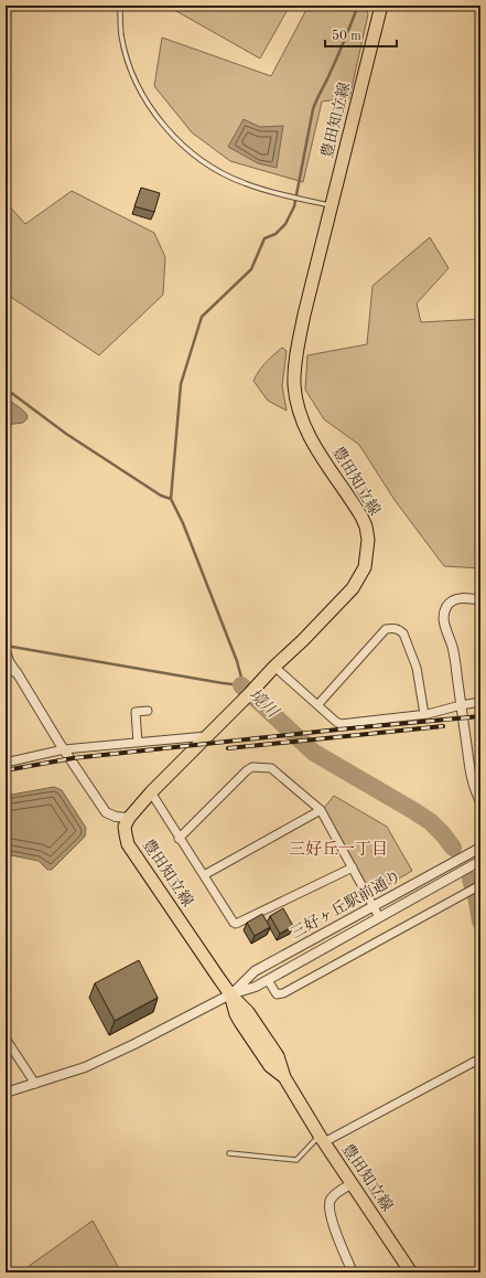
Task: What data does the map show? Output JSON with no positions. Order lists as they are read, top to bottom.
{
  "streets": {
    "main road": ["豊田知立線"],
    "street": ["三好ヶ丘駅前通り"]
  },
  "crossings": [
    ["豊田知立線", "三好ヶ丘駅前通り"]
  ],
  "districts": ["三好丘一丁目"],
  "water": ["境川"],
  "scale_bar": "50 m"
}
